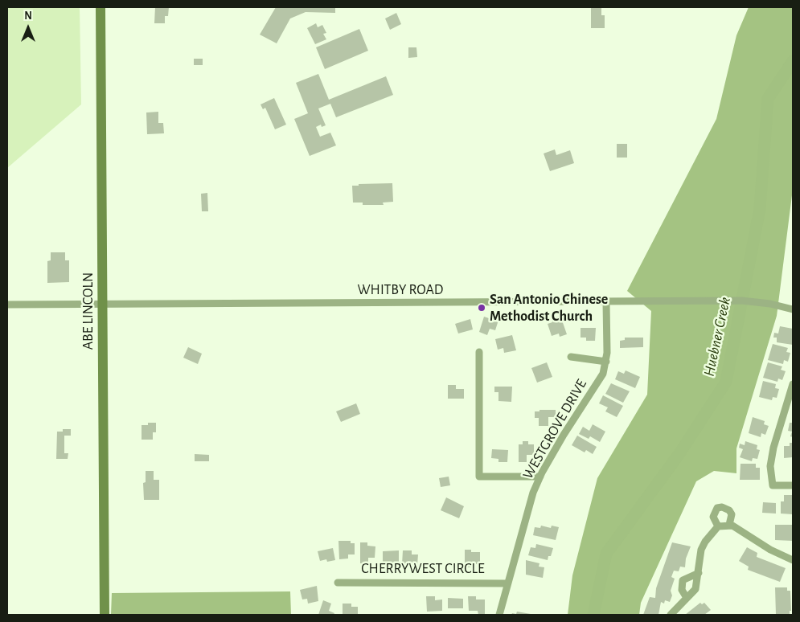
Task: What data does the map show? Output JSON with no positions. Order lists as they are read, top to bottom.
{
  "streets": {
    "street": [
      "WHITBY ROAD",
      "ABE LINCOLN",
      "WESTGROVE DRIVE",
      "CHERRYWEST CIRCLE"
    ]
  },
  "crossings": [
    ["WHITBY ROAD", "ABE LINCOLN"],
    ["WHITBY ROAD", "WESTGROVE DRIVE"],
    ["WESTGROVE DRIVE", "CHERRYWEST CIRCLE"]
  ],
  "water": ["Huebner Creek"],
  "places": ["San Antonio Chinese Methodist Church"],
  "north": "top"
}
